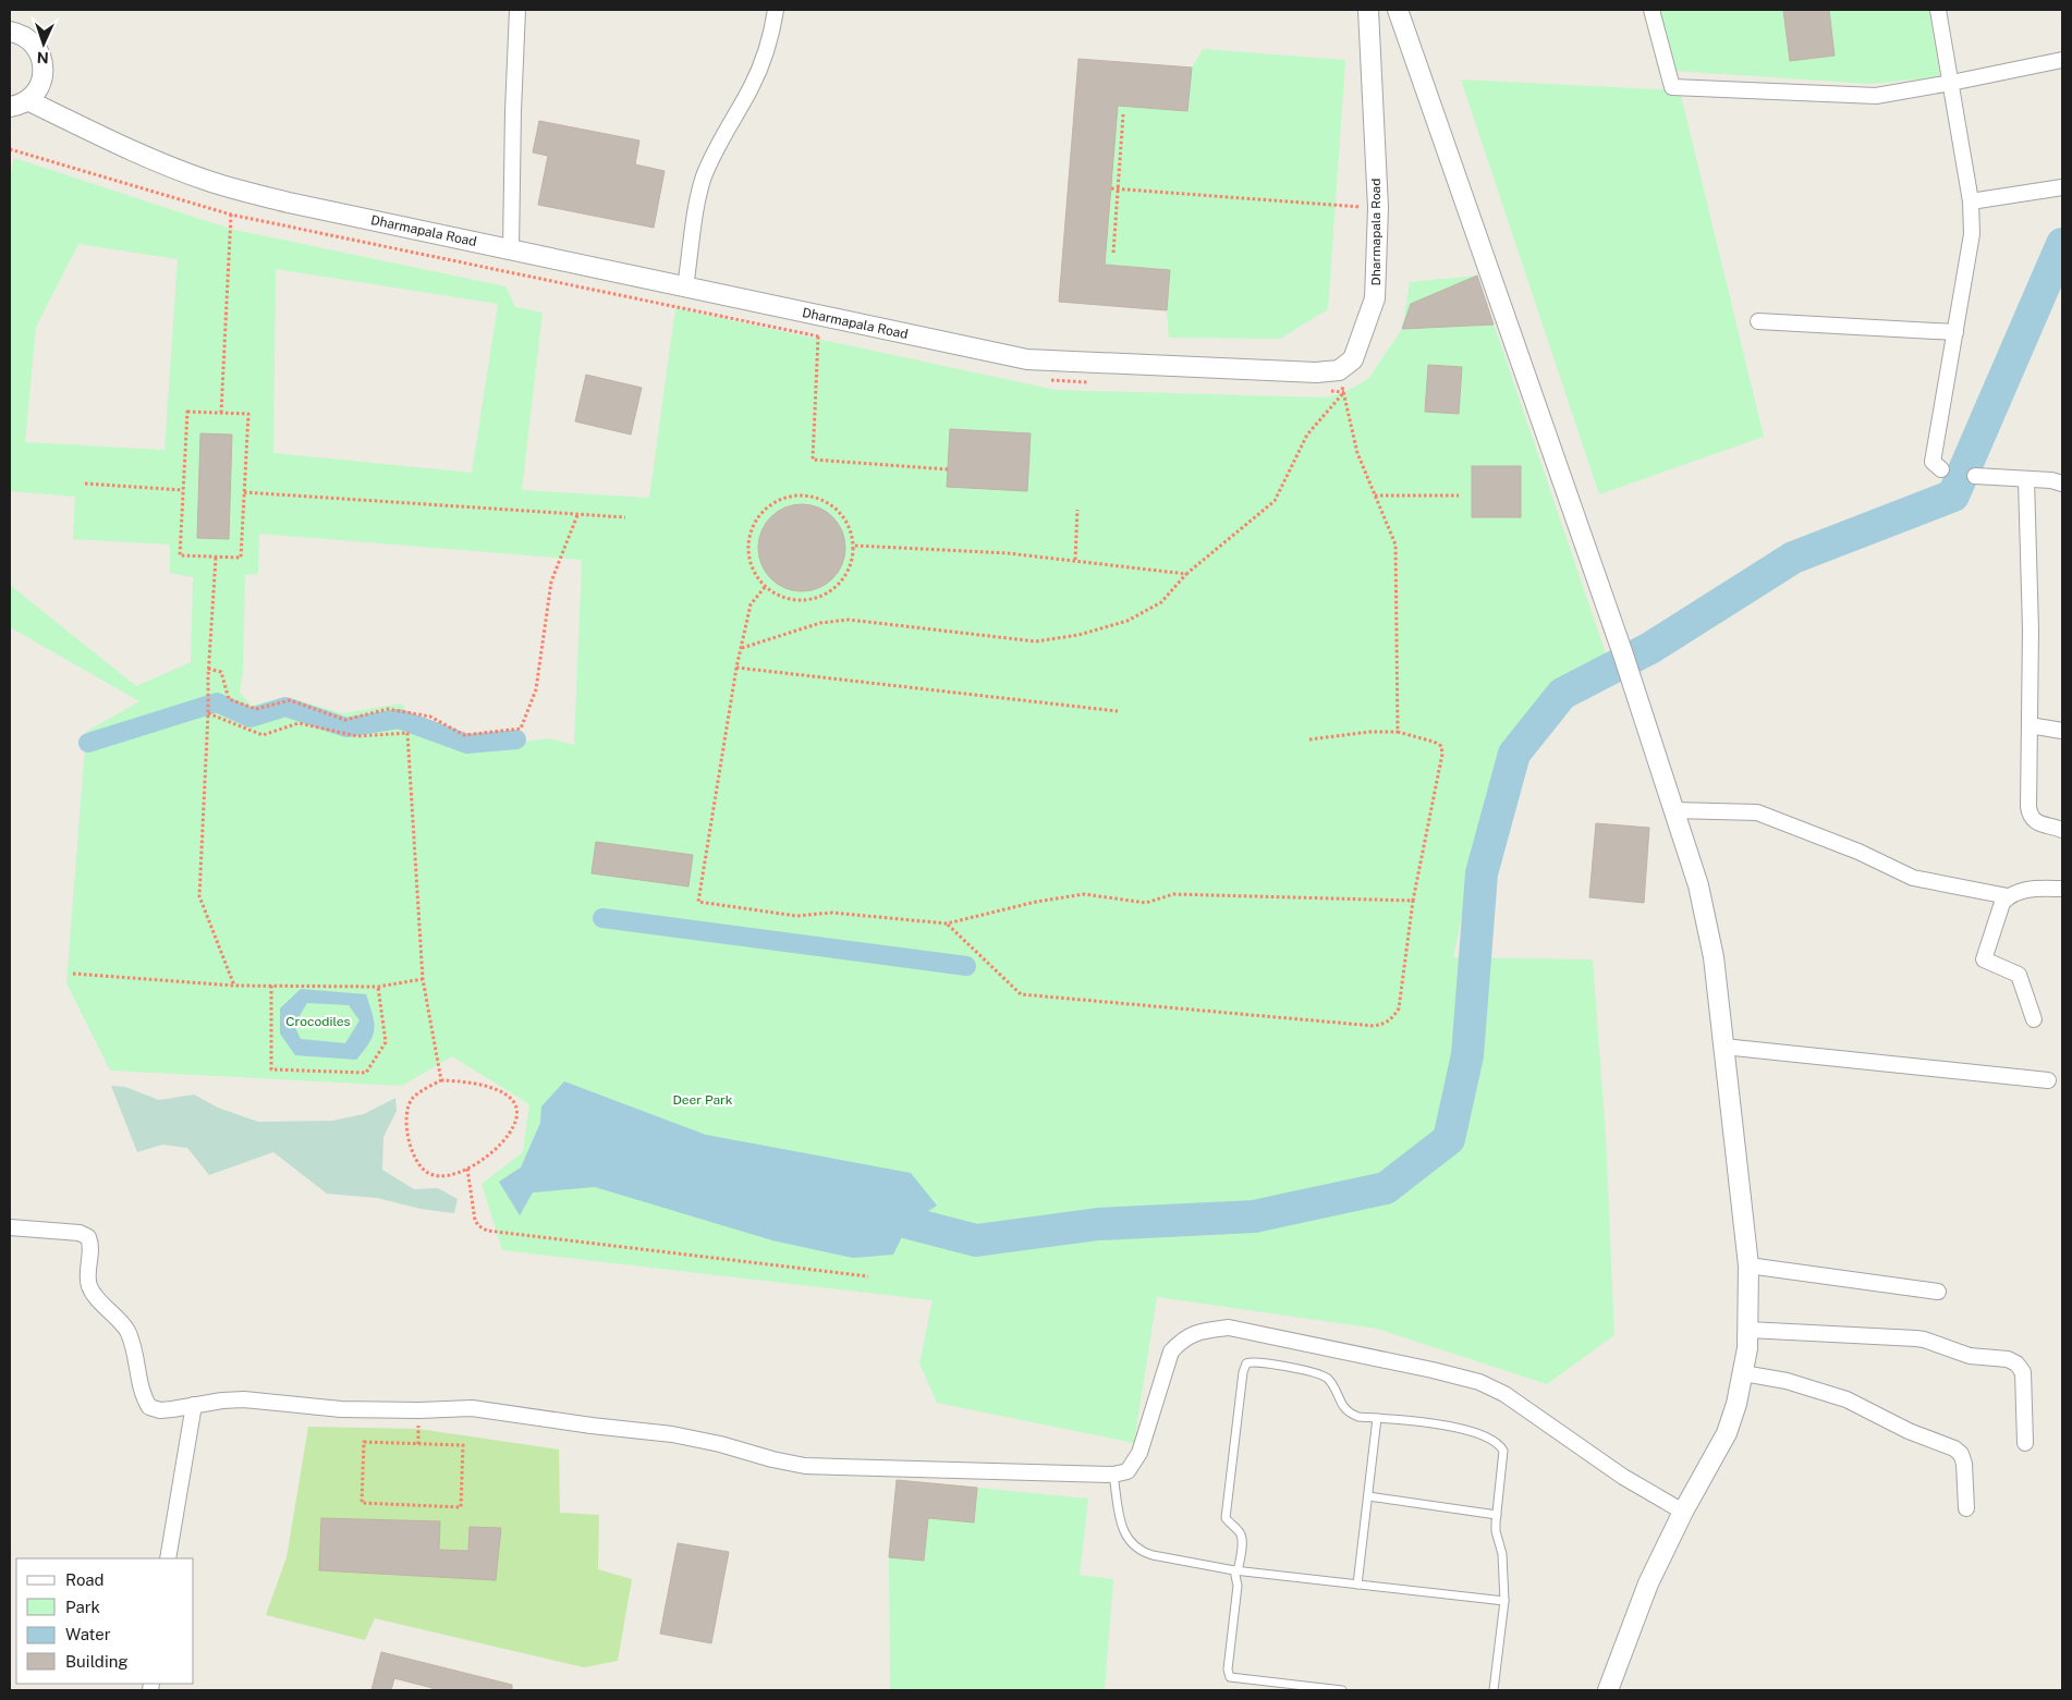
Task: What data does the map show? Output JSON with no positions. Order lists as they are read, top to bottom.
{
  "streets": {
    "street": ["Dharmapala Road"]
  },
  "parks": ["Crocodiles", "Deer Park"],
  "legend": [
    "Road",
    "Park",
    "Water",
    "Building"
  ],
  "north": "bottom"
}
